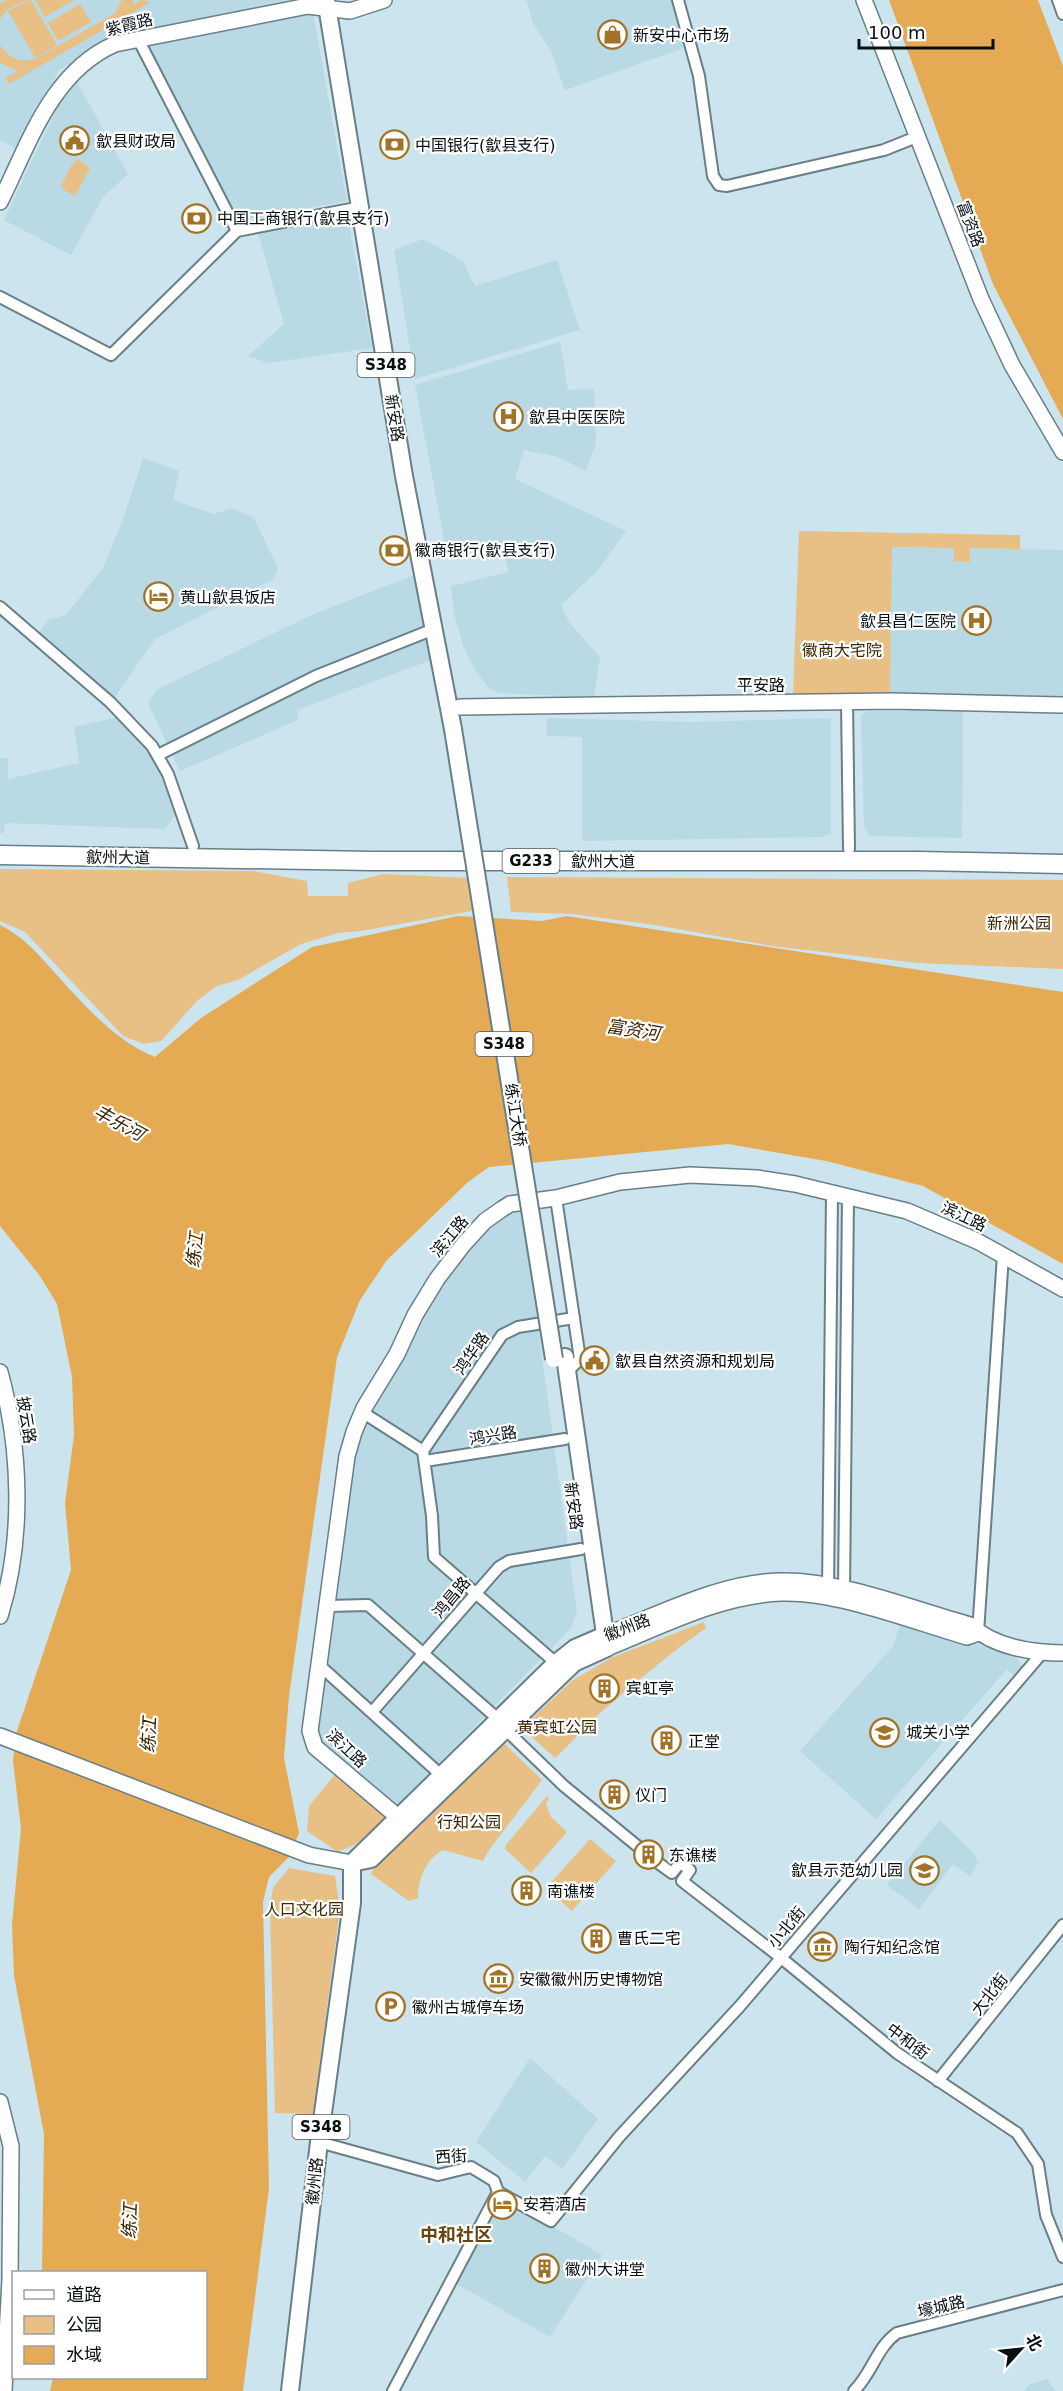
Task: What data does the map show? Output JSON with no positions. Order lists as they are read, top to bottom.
{
  "streets": {
    "highway": ["歙州大道", "G233"],
    "main road": [
      "S348",
      "新安路",
      "练江大桥",
      "徽州路"
    ],
    "street": [
      "紫霞路",
      "富资路",
      "平安路",
      "滨江路",
      "鸿华路",
      "披云路",
      "鸿兴路",
      "鸿昌路",
      "小北街",
      "大北街",
      "中和街",
      "西街",
      "壕城路"
    ]
  },
  "crossings": [
    ["紫霞路", "新安路"],
    ["新安路", "平安路"],
    ["新安路", "练江大桥"],
    ["新安路", "鸿兴路"],
    ["新安路", "鸿昌路"],
    ["新安路", "徽州路"],
    ["滨江路", "徽州路"],
    ["鸿华路", "鸿兴路"],
    ["徽州路", "小北街"],
    ["徽州路", "西街"],
    ["小北街", "中和街"],
    ["小北街", "西街"],
    ["大北街", "中和街"]
  ],
  "districts": ["中和社区"],
  "water": ["富资河", "丰乐河", "练江"],
  "parks": [
    "徽商大宅院",
    "新洲公园",
    "黄宾虹公园",
    "行知公园",
    "人口文化园"
  ],
  "places": {
    "shop": ["新安中心市场"],
    "public building": ["歙县财政局", "歙县自然资源和规划局"],
    "bank": ["中国银行(歙县支行)", "中国工商银行(歙县支行)", "徽商银行(歙县支行)"],
    "hospital": ["歙县中医医院", "歙县昌仁医院"],
    "hotel": ["黄山歙县饭店", "安若酒店"],
    "building": [
      "宾虹亭",
      "正堂",
      "仪门",
      "东谯楼",
      "南谯楼",
      "曹氏二宅",
      "徽州大讲堂"
    ],
    "school or university": ["城关小学", "歙县示范幼儿园"],
    "museum": ["陶行知纪念馆", "安徽徽州历史博物馆"],
    "parking": ["徽州古城停车场"]
  },
  "legend": ["道路", "公园", "水域"],
  "scale_bar": "100 m",
  "north": "top right"
}
